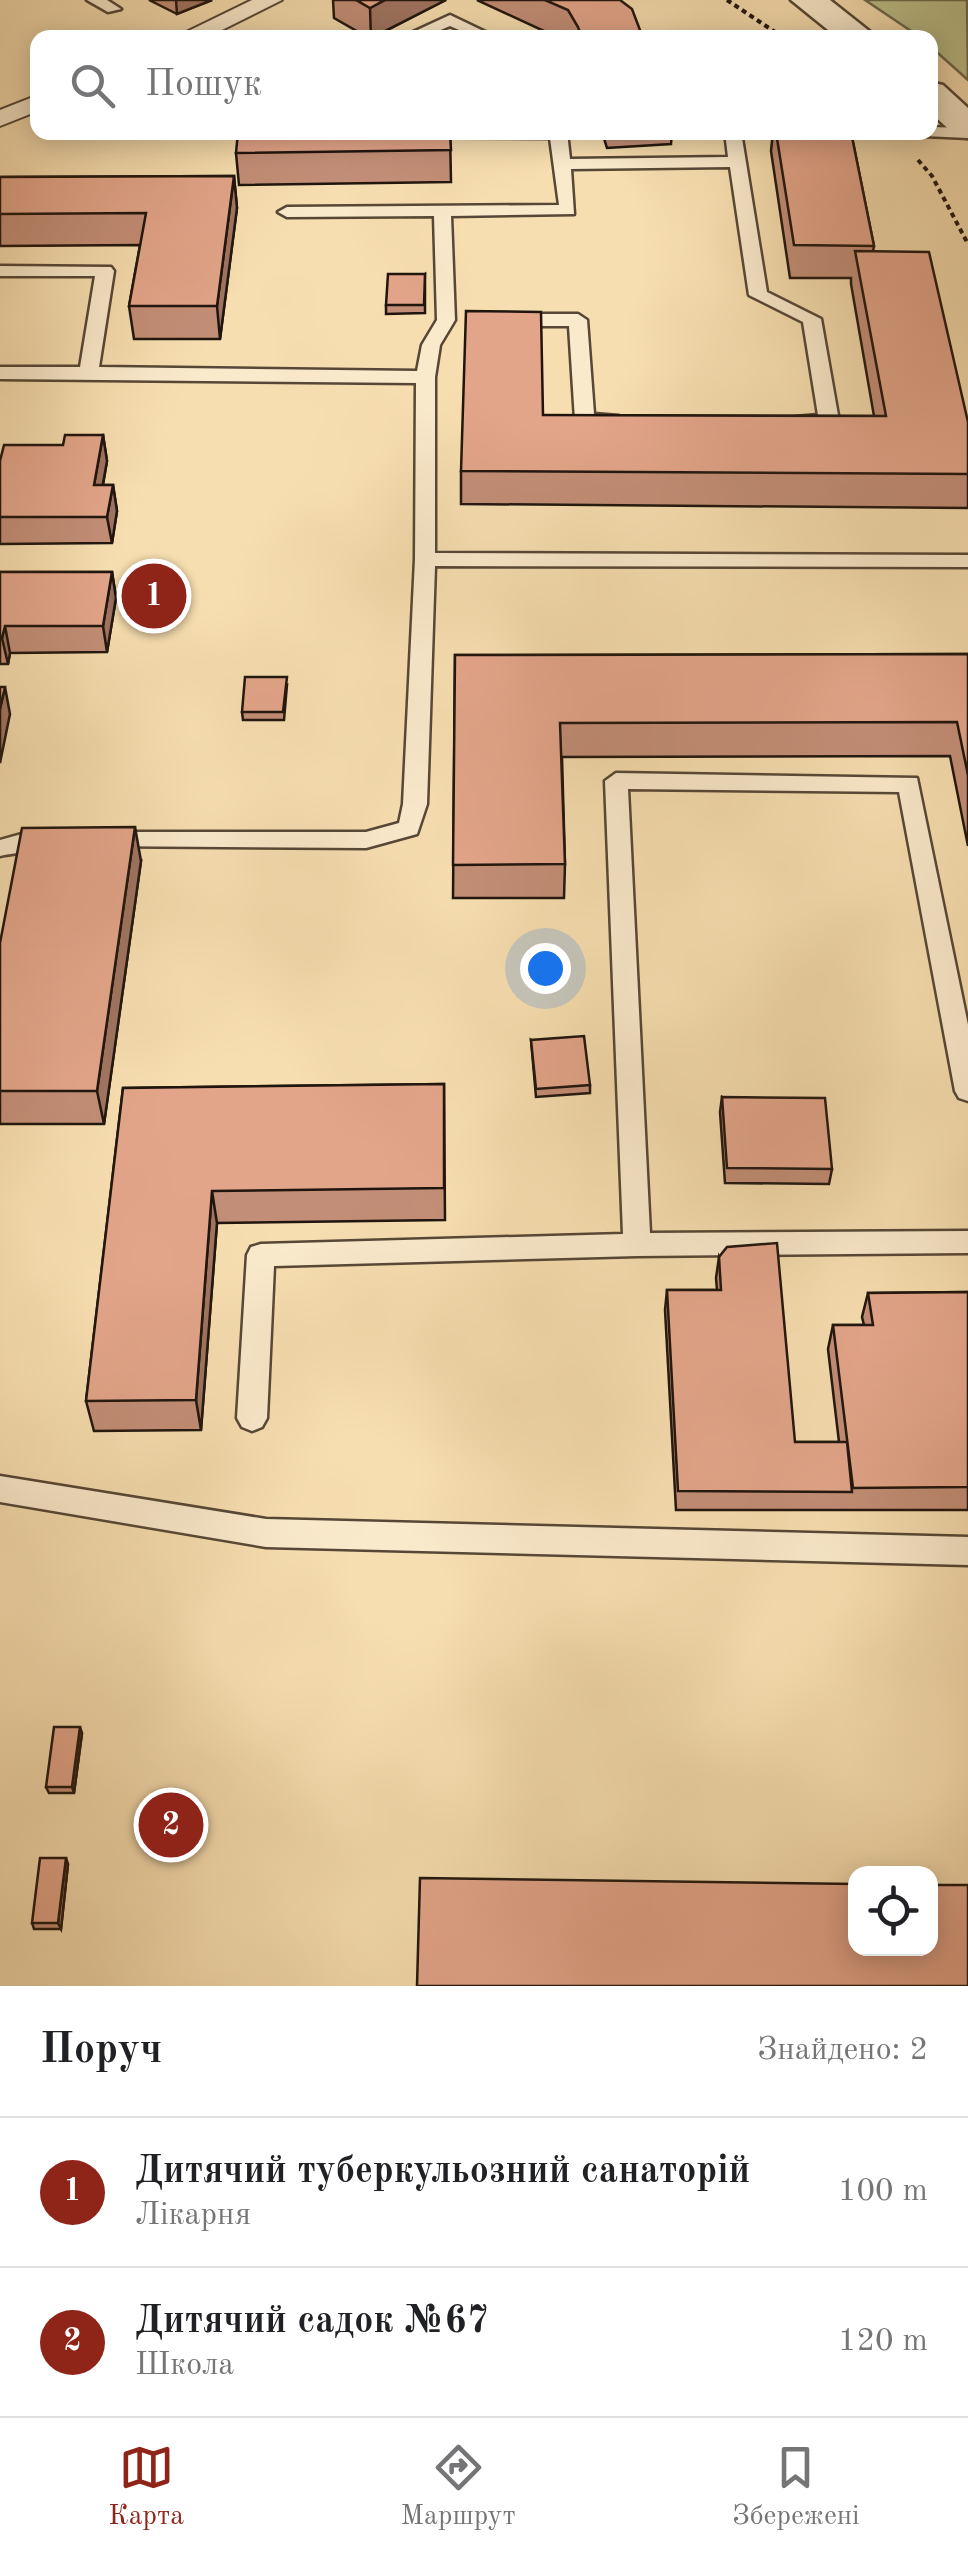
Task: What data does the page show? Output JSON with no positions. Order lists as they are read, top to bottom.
{
  "page": {
    "search": "Пошук",
    "pins": ["1", "2"],
    "heading": ["Поруч", "Знайдено: 2"],
    "list": [
      {
        "mark": "1",
        "name": "Дитячий туберкульозний санаторій",
        "note": "Лікарня",
        "value": "100 m"
      },
      {
        "mark": "2",
        "name": "Дитячий садок №67",
        "note": "Школа",
        "value": "120 m"
      }
    ],
    "nav": ["Карта", "Маршрут", "Збережені"]
  }
}
